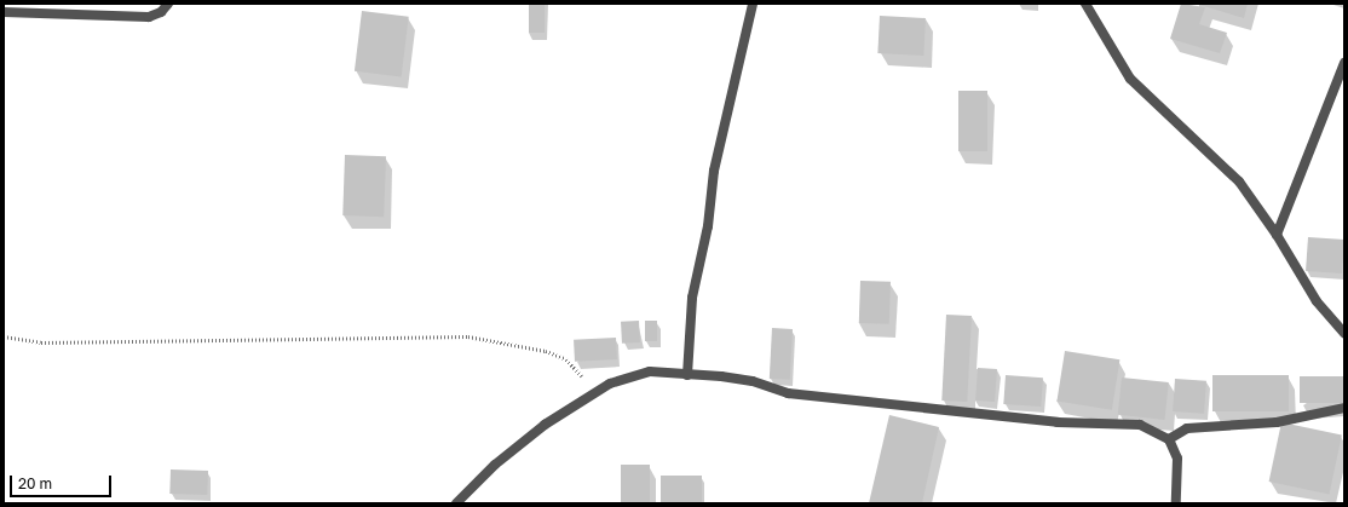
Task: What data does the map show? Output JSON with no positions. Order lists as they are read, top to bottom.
{
  "scale_bar": "20 m"
}
